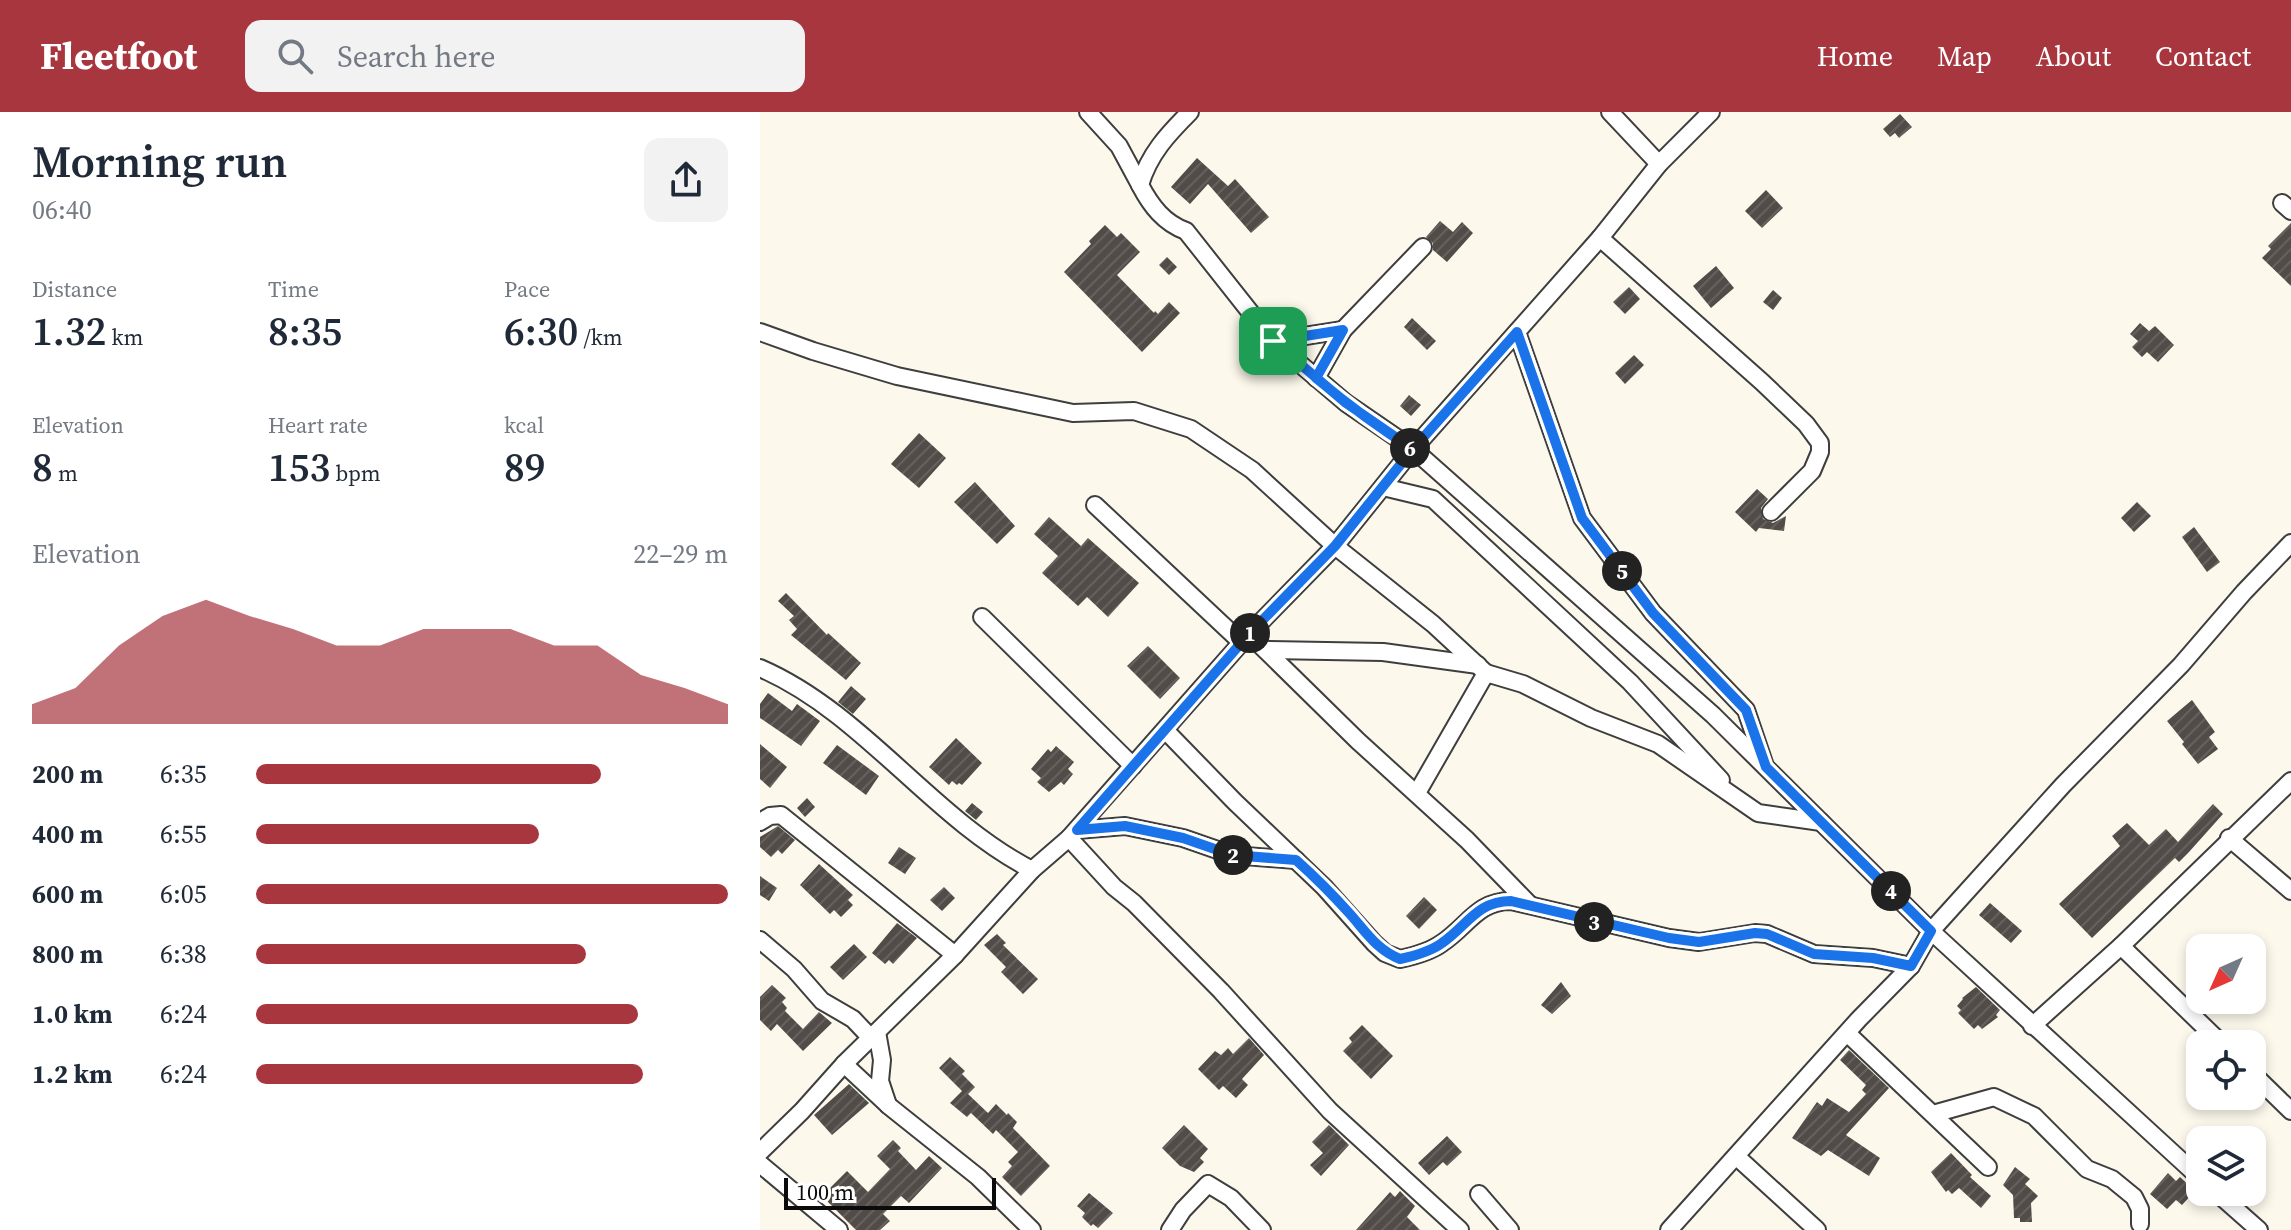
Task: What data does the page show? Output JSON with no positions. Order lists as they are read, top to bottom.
{
  "scale_bar": "100 m",
  "north": "bottom left",
  "page": {
    "header": "Fleetfoot",
    "search": "Search here",
    "nav": [
      "Home",
      "Map",
      "About",
      "Contact"
    ],
    "heading": ["Morning run", "06:40"],
    "stats": [
      ["Distance", "1.32 km"],
      ["Time", "8:35"],
      ["Pace", "6:30 /km"],
      ["Elevation", "8 m"],
      ["Heart rate", "153 bpm"],
      ["kcal", "89"]
    ],
    "pins": [
      "6",
      "5",
      "1",
      "2",
      "4",
      "3"
    ],
    "chart": ["Elevation", "22–29 m"],
    "list": [
      {
        "name": "200 m",
        "note": "6:35"
      },
      {
        "name": "400 m",
        "note": "6:55"
      },
      {
        "name": "600 m",
        "note": "6:05"
      },
      {
        "name": "800 m",
        "note": "6:38"
      },
      {
        "name": "1.0 km",
        "note": "6:24"
      },
      {
        "name": "1.2 km",
        "note": "6:24"
      }
    ],
    "scale": "100 m"
  }
}
